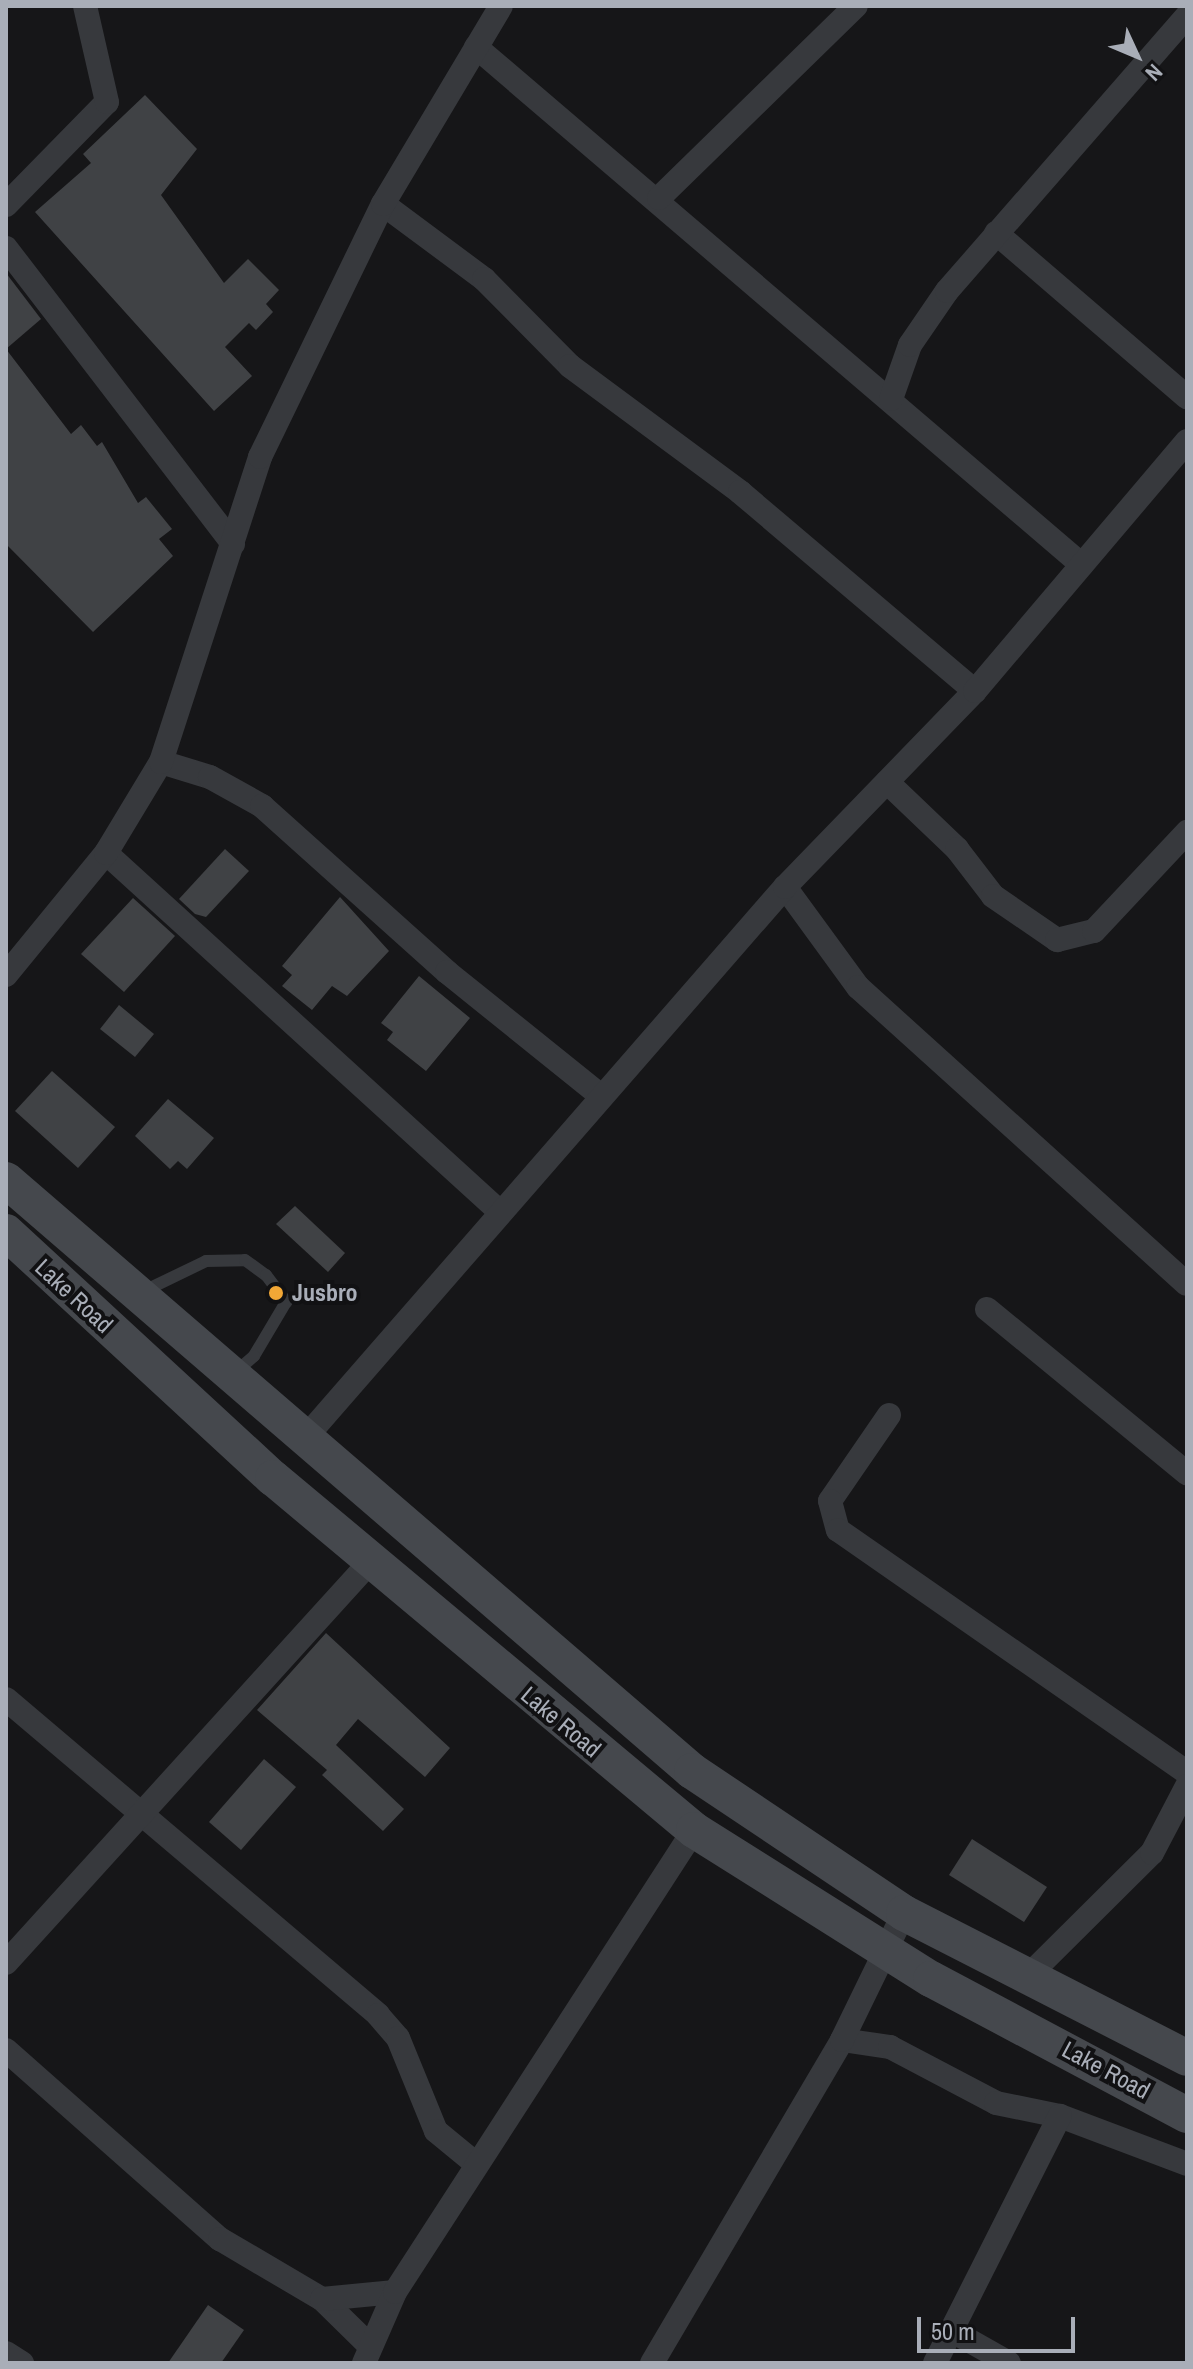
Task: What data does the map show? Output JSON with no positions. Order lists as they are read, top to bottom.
{
  "streets": {
    "main road": ["Lake Road"]
  },
  "places": ["Jusbro"],
  "scale_bar": "50 m",
  "north": "bottom right"
}
